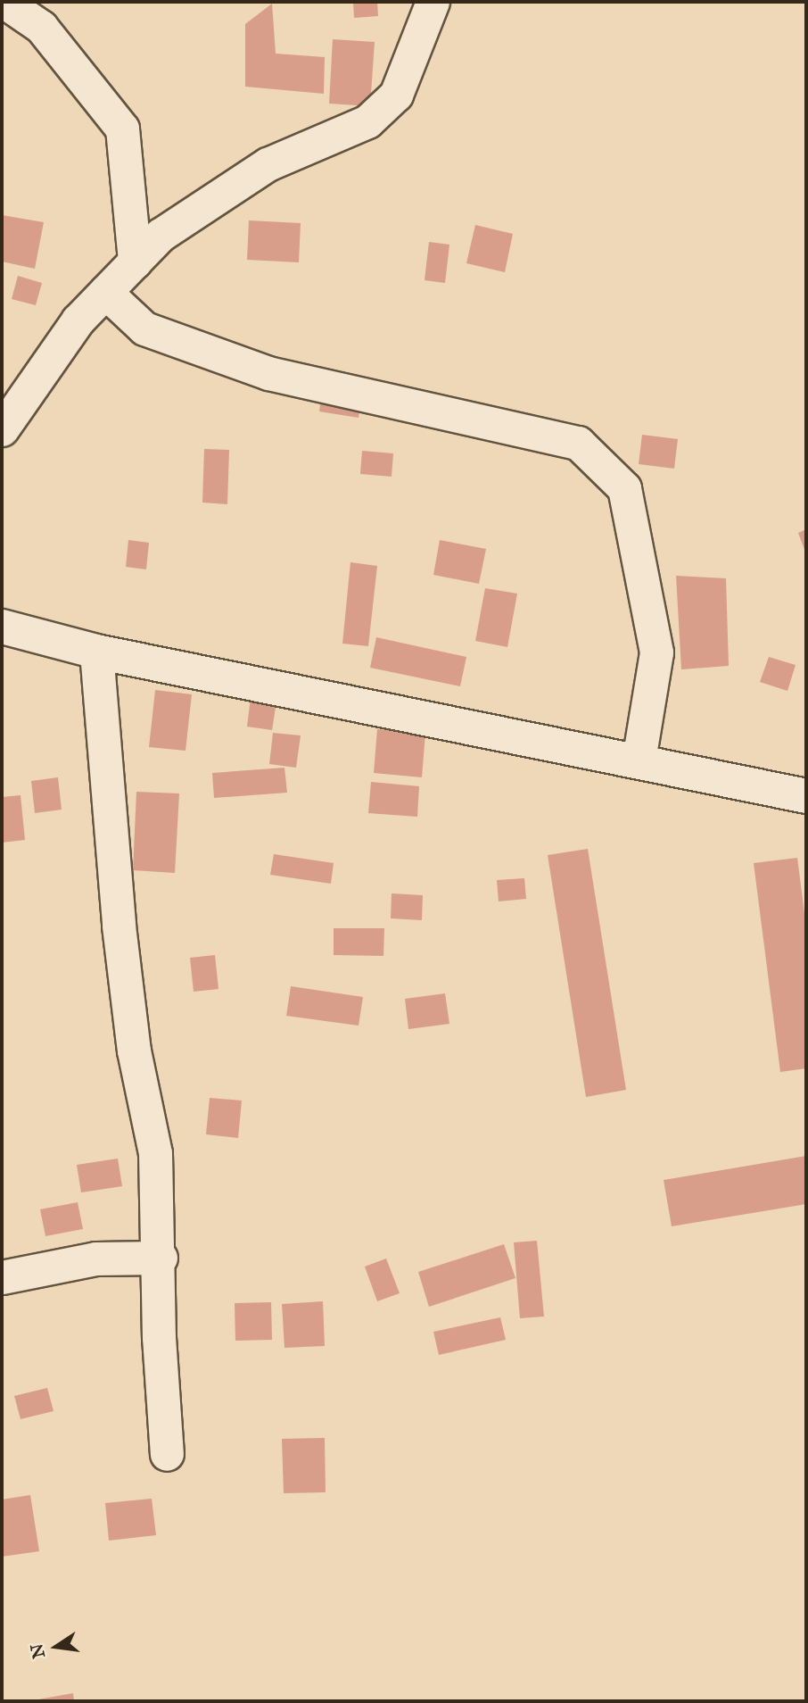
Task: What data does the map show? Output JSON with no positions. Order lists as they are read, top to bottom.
{
  "north": "left"
}
